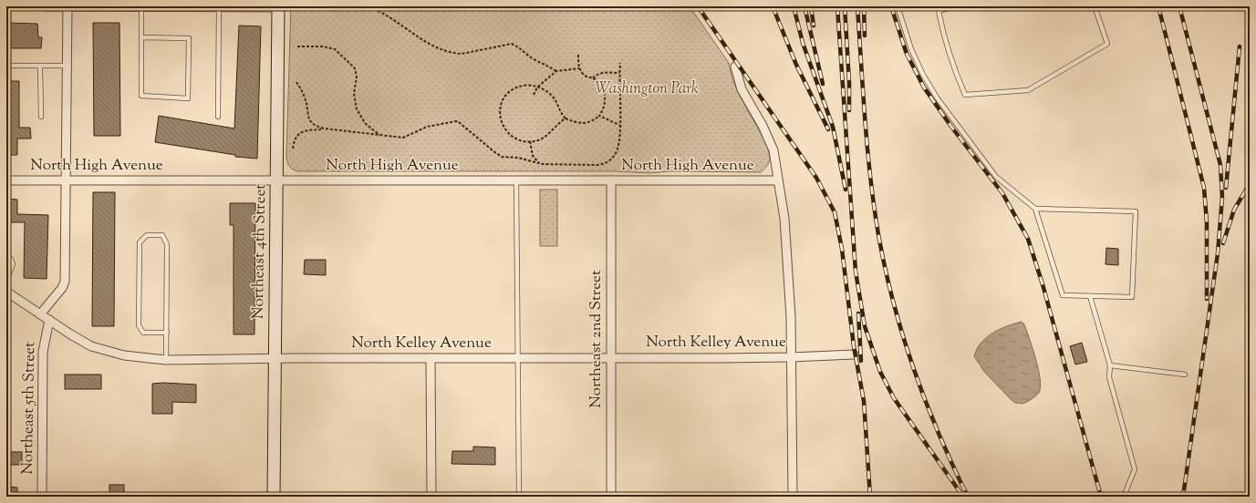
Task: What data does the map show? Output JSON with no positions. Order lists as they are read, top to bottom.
{
  "streets": {
    "main road": ["Northeast 4th Street"],
    "street": [
      "North High Avenue",
      "Northeast 2nd Street",
      "North Kelley Avenue",
      "Northeast 5th Street"
    ]
  },
  "crossings": [
    ["North High Avenue", "Northeast 4th Street"],
    ["North High Avenue", "Northeast 2nd Street"],
    ["Northeast 4th Street", "North Kelley Avenue"],
    ["Northeast 2nd Street", "North Kelley Avenue"],
    ["North Kelley Avenue", "Northeast 5th Street"]
  ],
  "parks": ["Washington Park"]
}
